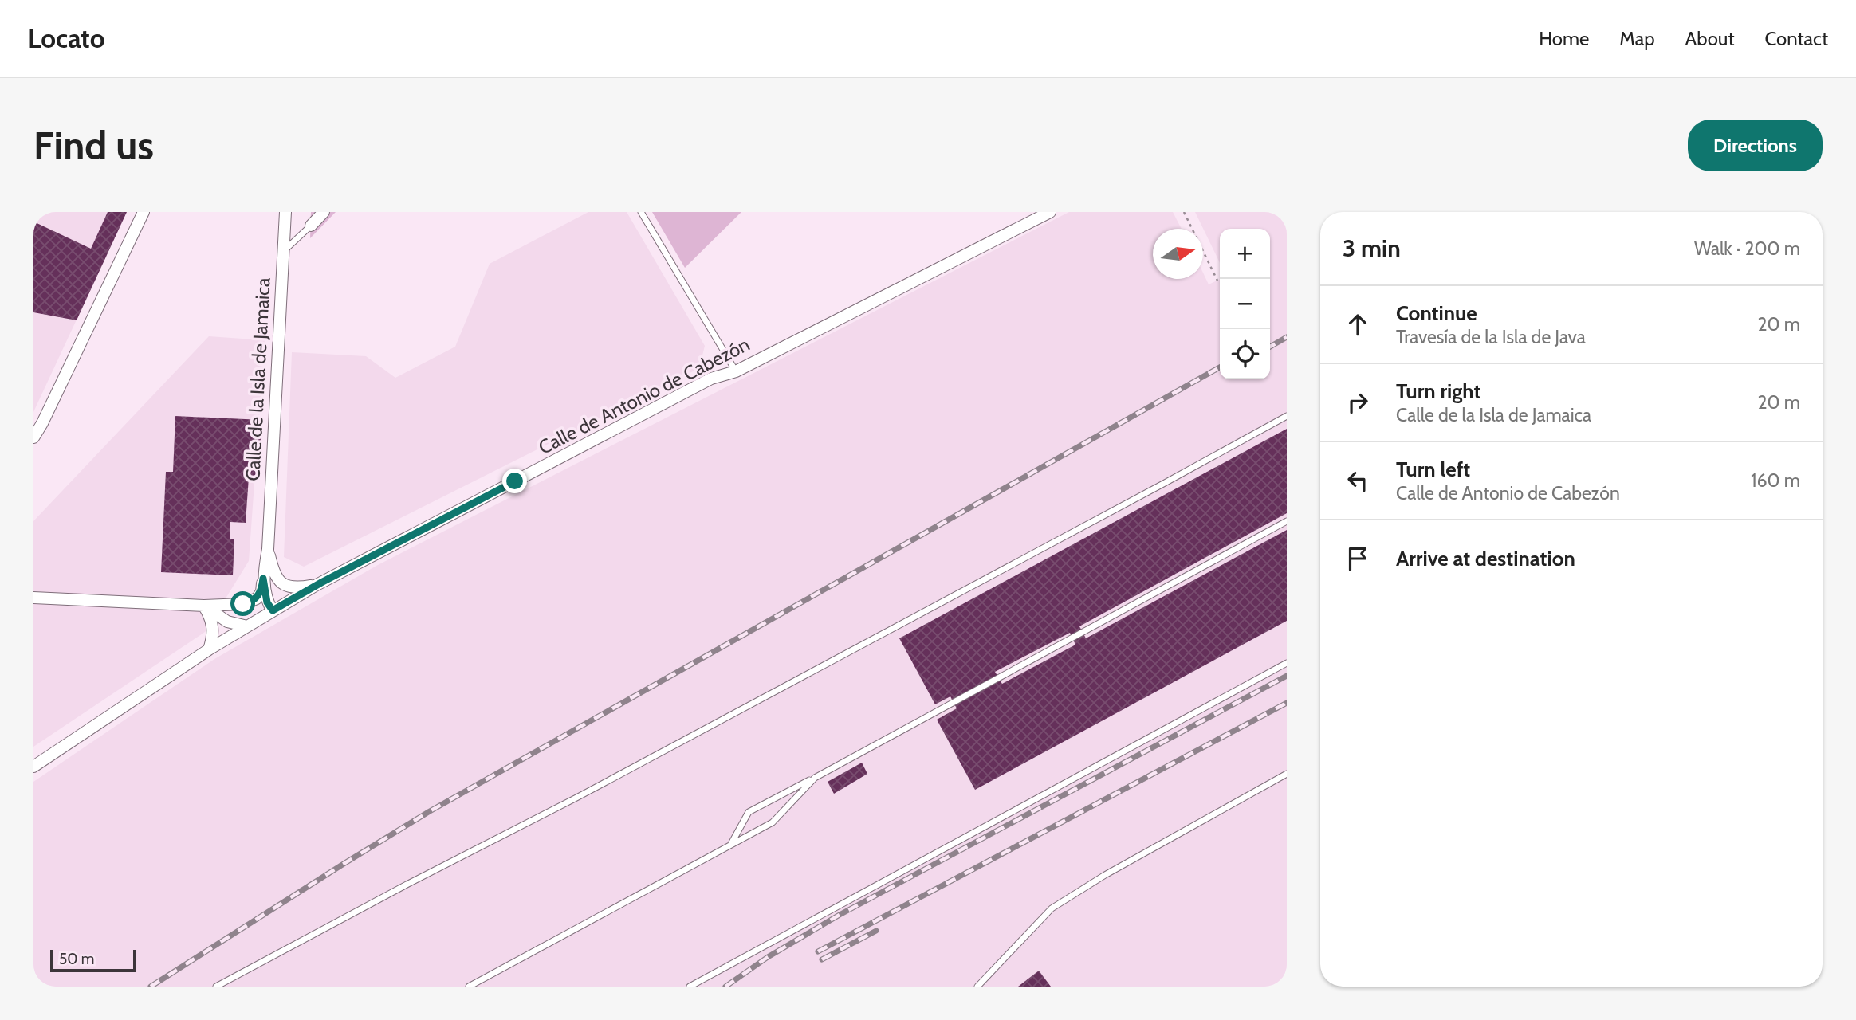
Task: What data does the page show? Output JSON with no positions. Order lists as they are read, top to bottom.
{
  "streets": {
    "street": ["Calle de la Isla de Jamaica", "Calle de Antonio de Cabezón"]
  },
  "crossings": [
    ["Calle de la Isla de Jamaica", "Calle de Antonio de Cabezón"]
  ],
  "scale_bar": "50 m",
  "north": "right",
  "page": {
    "header": "Locato",
    "nav": [
      "Home",
      "Map",
      "About",
      "Contact"
    ],
    "buttons": "Directions",
    "title": "Find us",
    "heading": ["3 min", "Walk · 200 m"],
    "map_buttons": ["+", "−"],
    "list": [
      ["Continue", "Travesía de la Isla de Java", "20 m"],
      ["Turn right", "Calle de la Isla de Jamaica", "20 m"],
      ["Turn left", "Calle de Antonio de Cabezón", "160 m"],
      "Arrive at destination"
    ],
    "scale": "50 m"
  }
}
